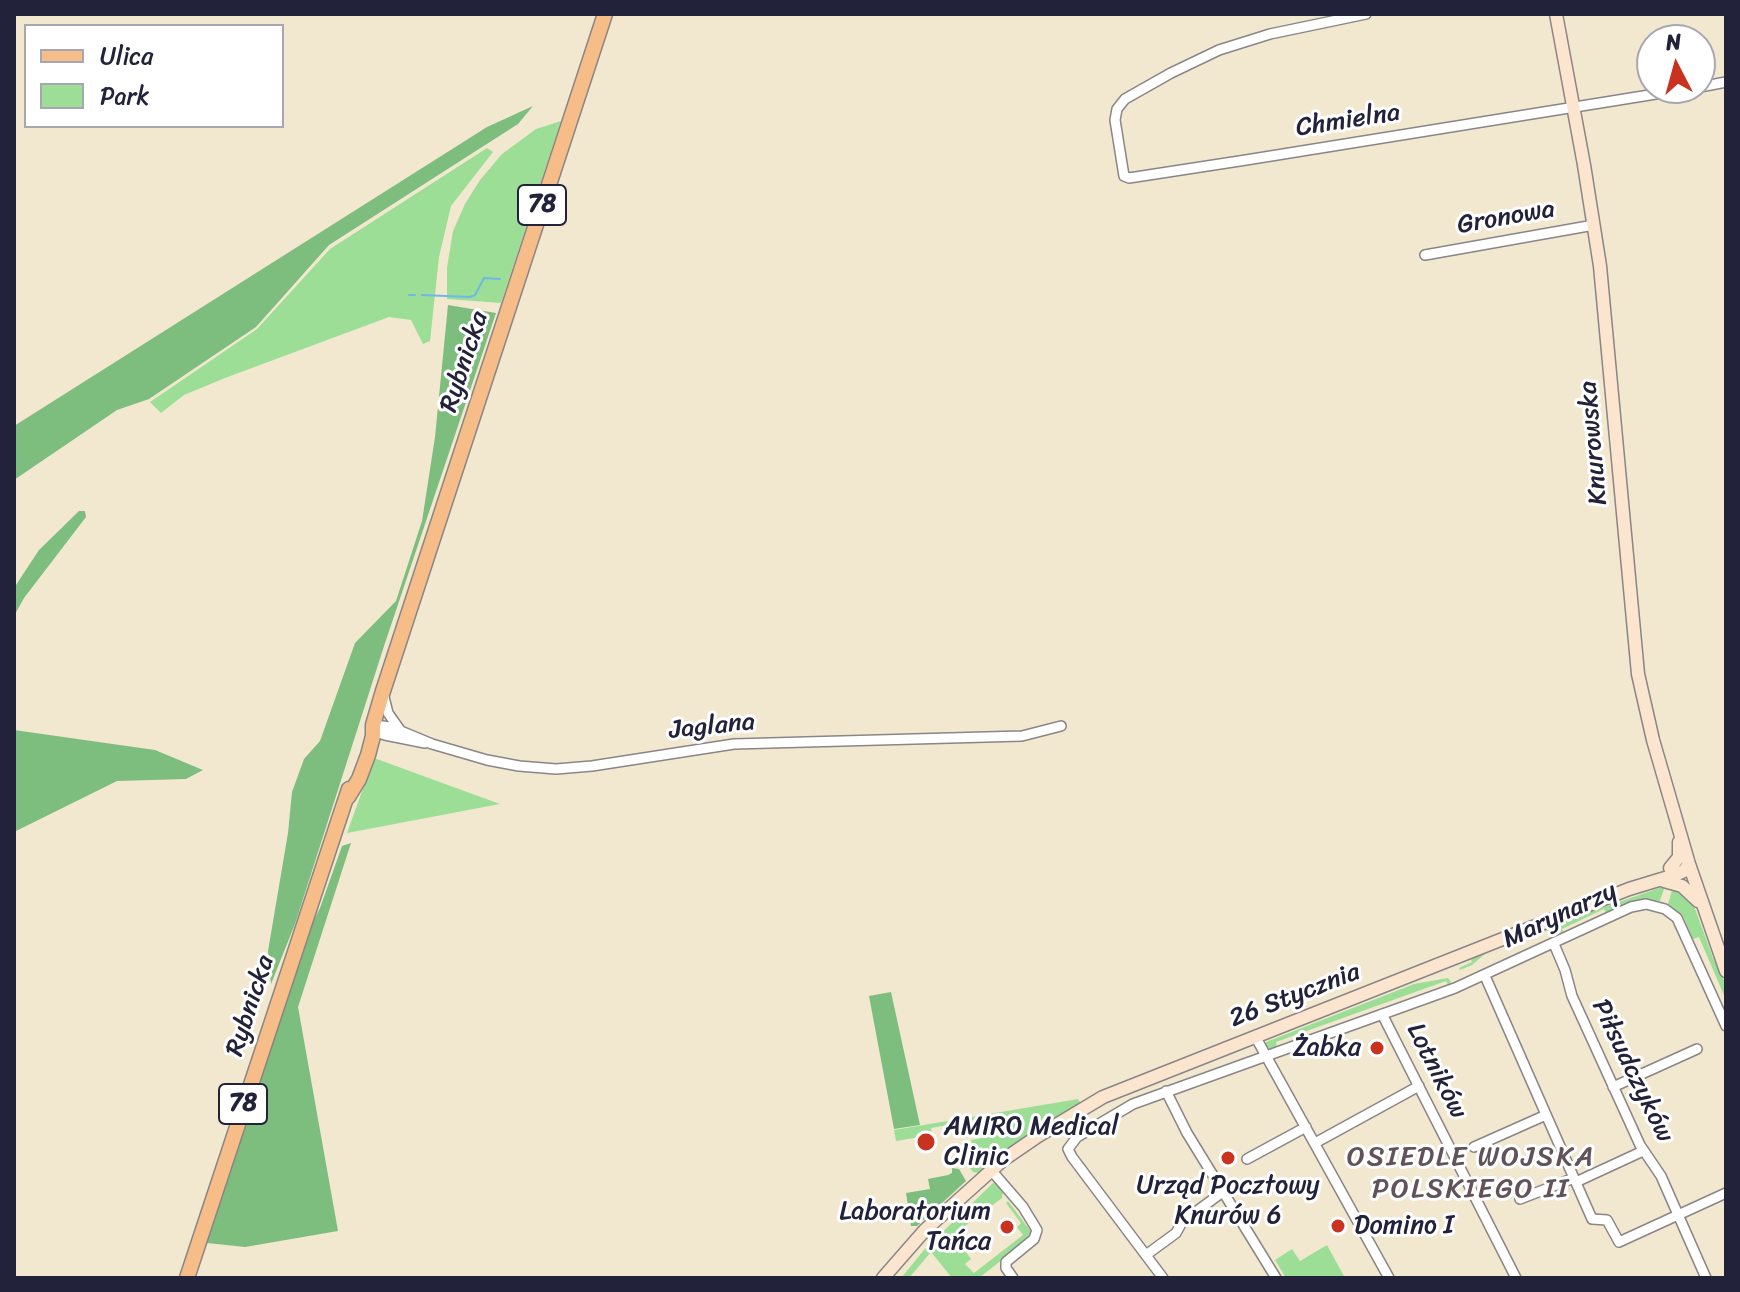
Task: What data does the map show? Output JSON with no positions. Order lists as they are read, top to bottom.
{
  "streets": {
    "main road": ["78", "Rybnicka"],
    "street": [
      "Chmielna",
      "Gronowa",
      "Knurowska",
      "Jaglana",
      "Marynarzy",
      "26 Stycznia",
      "Lotników",
      "Piłsudczyków"
    ]
  },
  "crossings": [
    ["Chmielna", "Knurowska"],
    ["Gronowa", "Knurowska"],
    ["Rybnicka", "Jaglana"],
    ["Knurowska", "26 Stycznia"],
    ["Marynarzy", "Lotników"],
    ["Marynarzy", "Piłsudczyków"]
  ],
  "districts": ["OSIEDLE WOJSKA POLSKIEGO II"],
  "places": [
    "Żabka",
    "AMIRO Medical Clinic",
    "Urząd Pocztowy Knurów 6",
    "Domino I",
    "Laboratorium Tańca"
  ],
  "legend": ["Ulica", "Park"],
  "north": "top"
}
